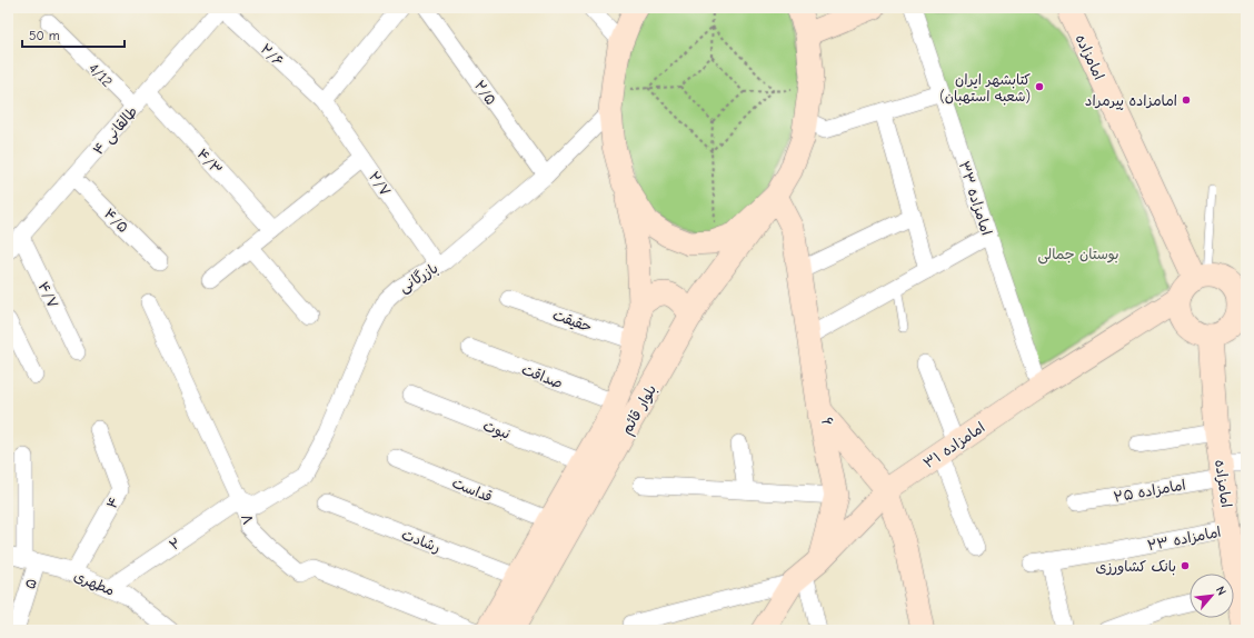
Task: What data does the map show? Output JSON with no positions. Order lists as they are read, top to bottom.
{
  "streets": {
    "main road": [
      "امامزاده",
      "بلوار قائم",
      "۶",
      "امامزاده ۳۱"
    ],
    "street": [
      "۲/۶",
      "4/12",
      "۲/۵",
      "طالقانی ۴",
      "۴/۳",
      "۲/۷",
      "امامزاده ۳۳",
      "۴/۵",
      "بازرگانی",
      "۴/۷",
      "حقیقت",
      "صداقت",
      "نبوت",
      "قداست",
      "امامزاده ۲۵",
      "۴",
      "۸",
      "امامزاده ۲۳",
      "رشادت",
      "۲",
      "مطهری",
      "۵"
    ]
  },
  "crossings": [
    ["۲/۶", "طالقانی ۴"],
    ["۲/۶", "۲/۷"],
    ["امامزاده", "امامزاده ۳۱"],
    ["امامزاده", "امامزاده ۲۵"],
    ["امامزاده", "امامزاده ۲۳"],
    ["4/12", "طالقانی ۴"],
    ["۲/۵", "بازرگانی"],
    ["طالقانی ۴", "۴/۳"],
    ["طالقانی ۴", "۴/۵"],
    ["طالقانی ۴", "۴/۷"],
    ["۲/۷", "بازرگانی"],
    ["امامزاده ۳۳", "امامزاده ۳۱"],
    ["بازرگانی", "۸"],
    ["بازرگانی", "۲"],
    ["حقیقت", "بلوار قائم"],
    ["صداقت", "بلوار قائم"],
    ["بلوار قائم", "۶"],
    ["بلوار قائم", "نبوت"],
    ["بلوار قائم", "قداست"],
    ["بلوار قائم", "رشادت"],
    ["۶", "امامزاده ۳۱"],
    ["۴", "مطهری"],
    ["۸", "۲"],
    ["۲", "مطهری"],
    ["مطهری", "۵"]
  ],
  "parks": ["بوستان جمالی"],
  "places": ["کتابشهر ایران (شعبه استهبان)", "امامزاده پیرمراد", "بانک کشاورزی"],
  "scale_bar": "50 m",
  "north": "top right"
}
